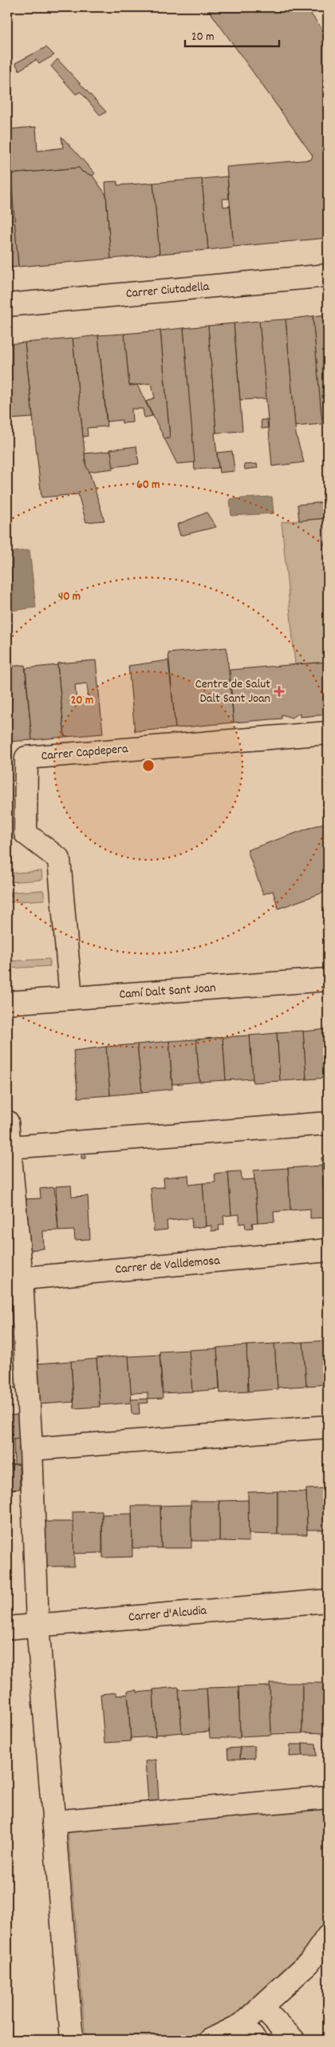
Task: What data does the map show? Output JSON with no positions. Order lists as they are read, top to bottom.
{
  "streets": {
    "street": [
      "Carrer Ciutadella",
      "Carrer Capdepera",
      "Camí Dalt Sant Joan",
      "Carrer de Valldemosa",
      "Carrer d'Alcudia"
    ]
  },
  "crossings": [
    ["Carrer Capdepera", "Camí Dalt Sant Joan"]
  ],
  "places": {
    "health": ["Centre de Salut Dalt Sant Joan"]
  },
  "scale_bar": "20 m",
  "rings": ["60 m", "40 m", "20 m"]
}
